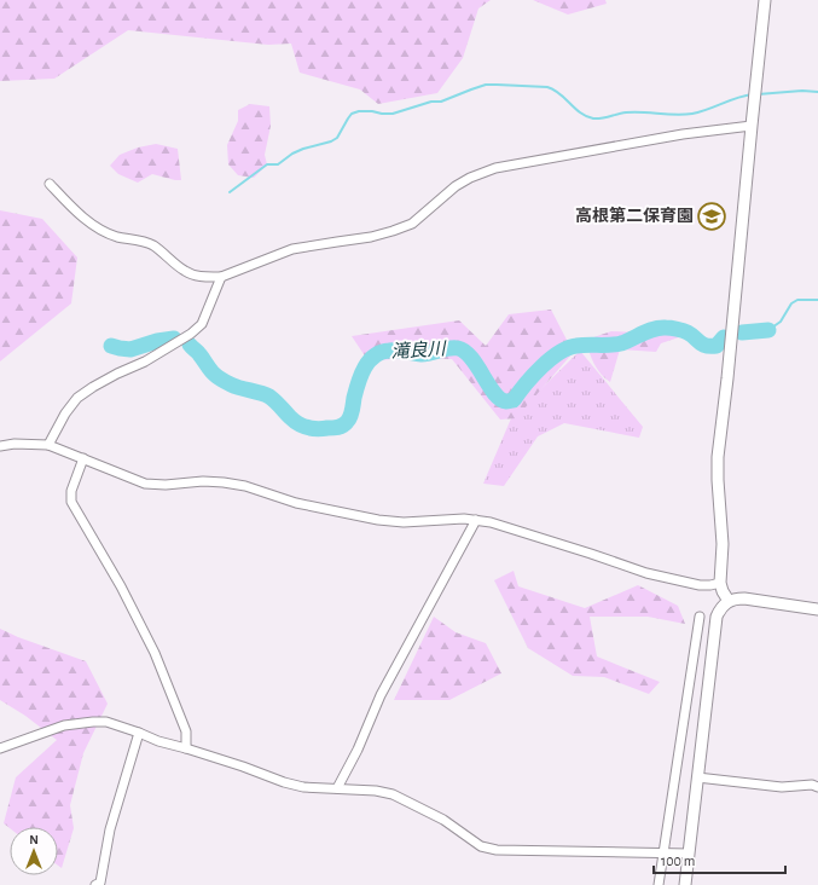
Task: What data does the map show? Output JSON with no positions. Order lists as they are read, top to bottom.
{
  "water": ["滝良川"],
  "places": {
    "school or university": ["高根第二保育園"]
  },
  "scale_bar": "100 m",
  "north": "top"
}
